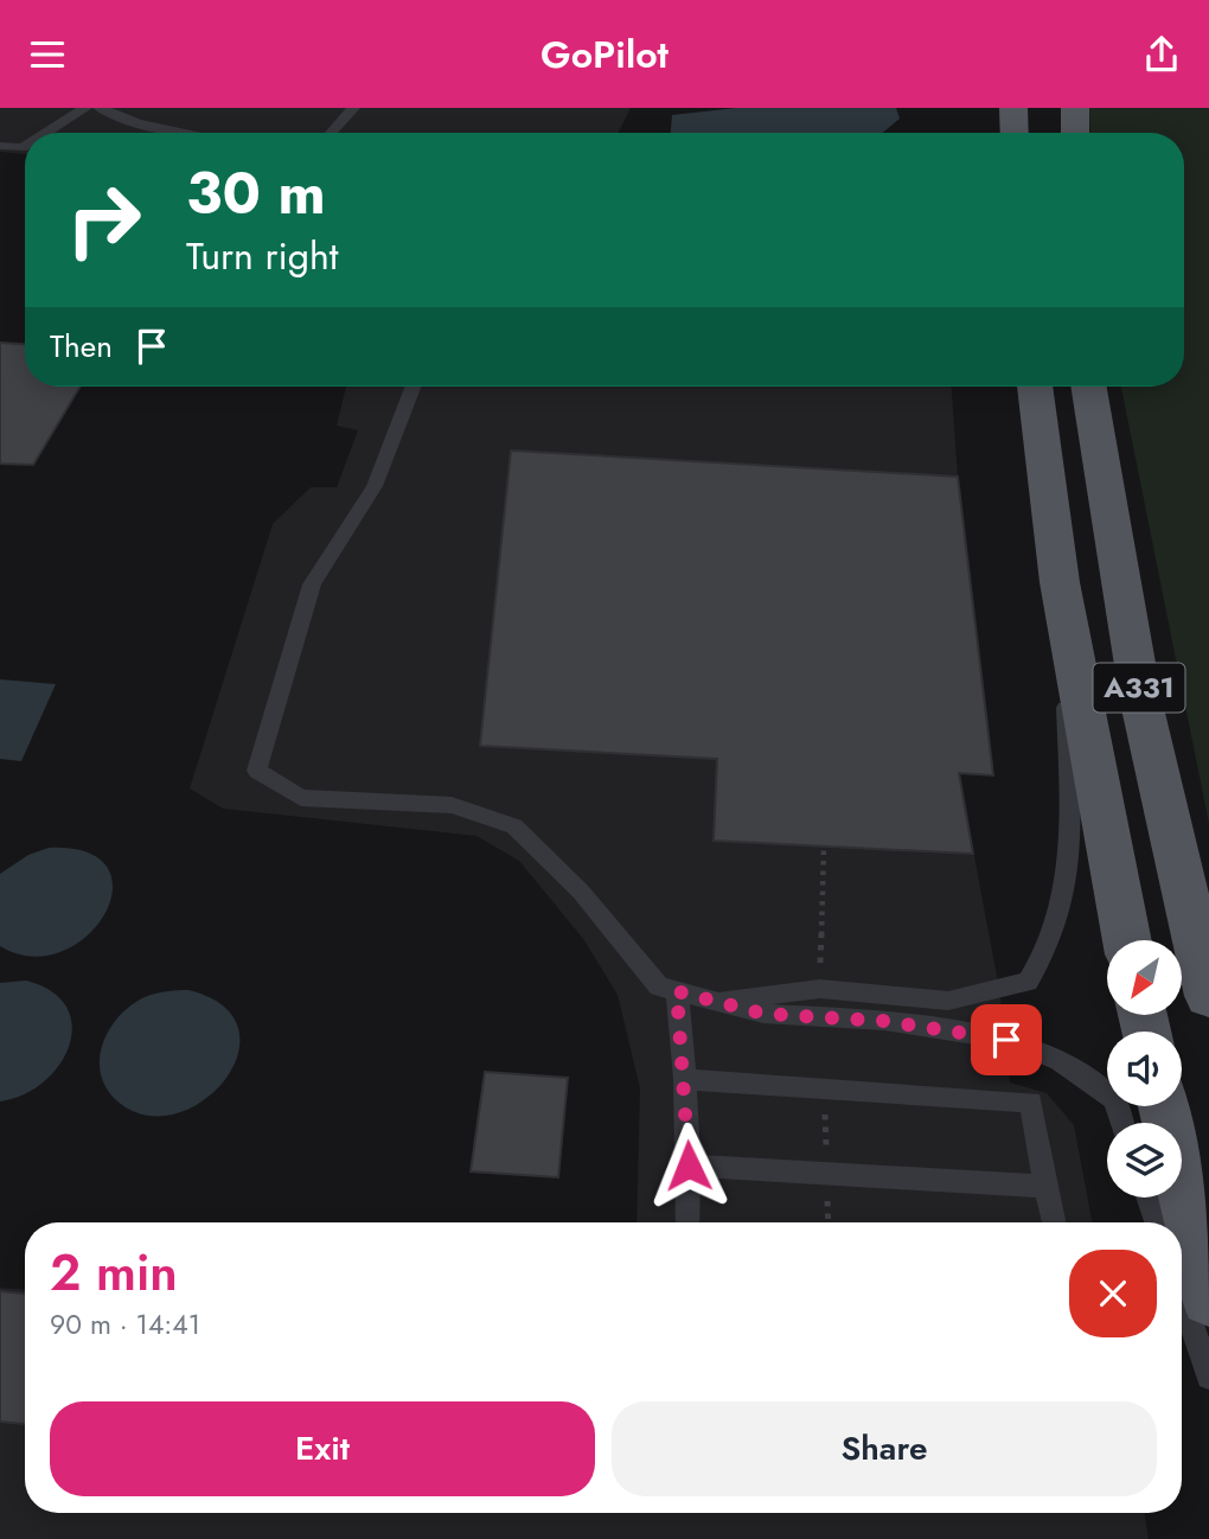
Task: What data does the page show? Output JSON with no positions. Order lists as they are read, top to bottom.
{
  "streets": {
    "main road": ["A331"]
  },
  "north": "bottom left",
  "page": {
    "header": "GoPilot",
    "turn": ["30 m", "Turn right"],
    "then": "Then",
    "heading": ["2 min", "90 m · 14:41"],
    "buttons": ["Exit", "Share"]
  }
}
